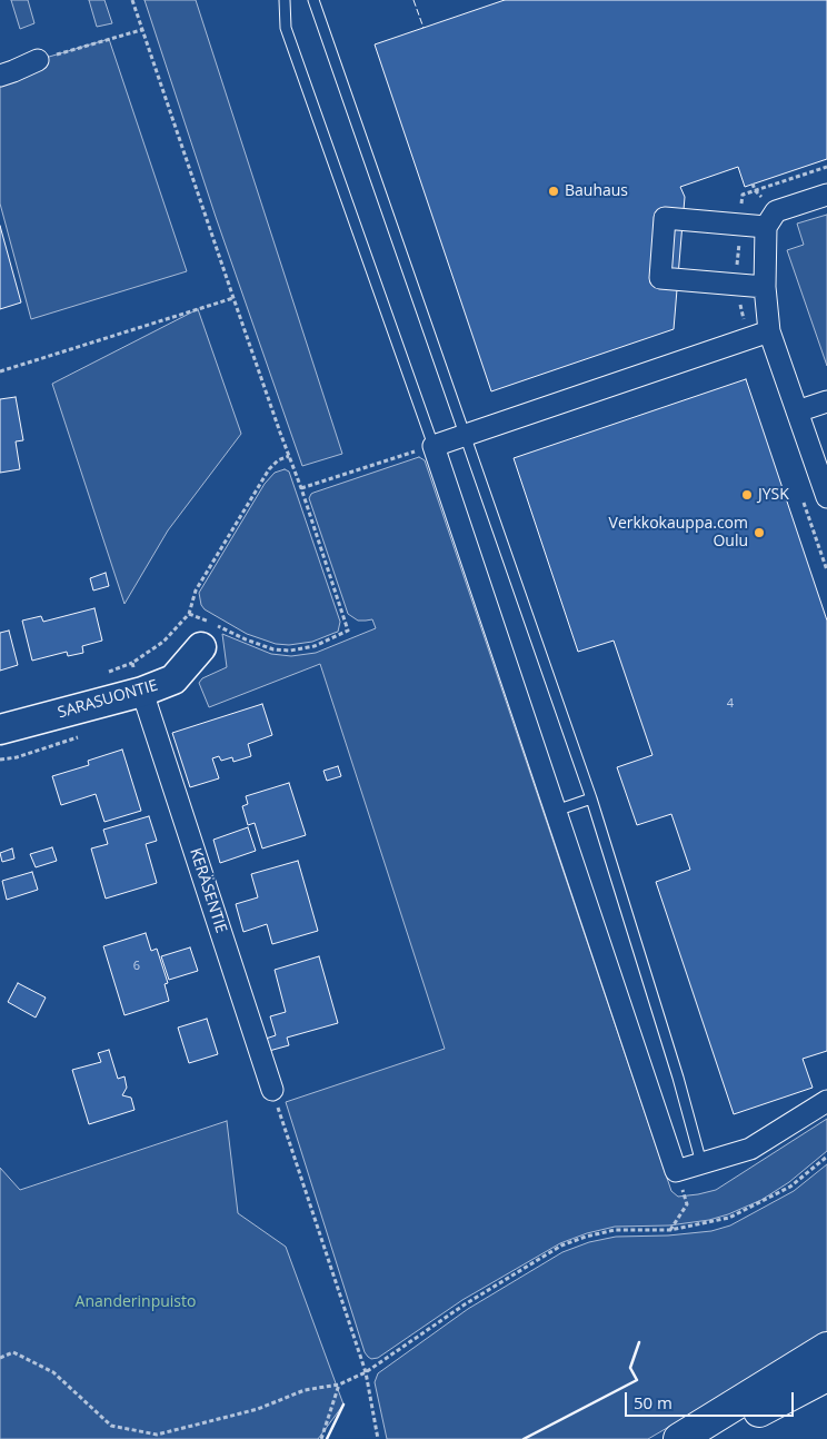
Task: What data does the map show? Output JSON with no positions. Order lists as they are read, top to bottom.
{
  "streets": {
    "street": ["SARASUONTIE", "KERÄSENTIE"]
  },
  "crossings": [
    ["SARASUONTIE", "KERÄSENTIE"]
  ],
  "parks": ["Ananderinpuisto"],
  "places": ["Bauhaus", "JYSK", "Verkkokauppa.com Oulu"],
  "house_numbers": ["4", "6"],
  "scale_bar": "50 m"
}
